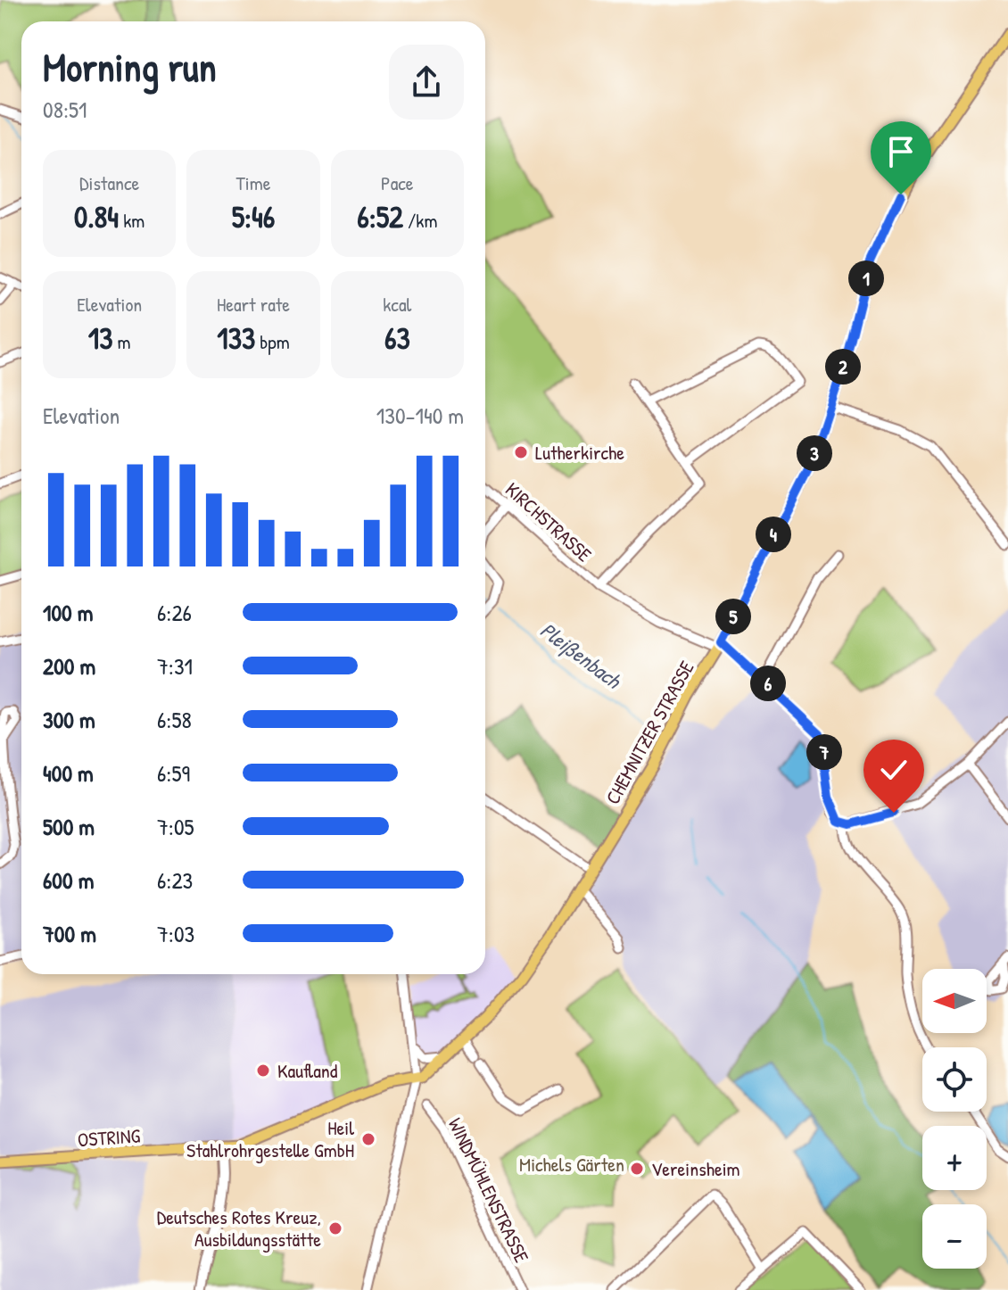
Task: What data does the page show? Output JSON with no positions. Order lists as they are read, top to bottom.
{
  "streets": {
    "main road": ["CHEMNITZER STRASSE", "OSTRING"],
    "street": ["KIRCHSTRASSE", "WINDMÜHLENSTRASSE"]
  },
  "crossings": [
    ["KIRCHSTRASSE", "CHEMNITZER STRASSE"],
    ["CHEMNITZER STRASSE", "OSTRING"]
  ],
  "water": ["Pleißenbach"],
  "parks": ["Michels Gärten"],
  "places": [
    "Lutherkirche",
    "Kaufland",
    "Heil Stahlrohrgestelle GmbH",
    "Vereinsheim",
    "Deutsches Rotes Kreuz, Ausbildungsstätte"
  ],
  "north": "left",
  "page": {
    "heading": ["Morning run", "08:51"],
    "stats": [
      ["Distance", "0.84 km"],
      ["Time", "5:46"],
      ["Pace", "6:52 /km"],
      ["Elevation", "13 m"],
      ["Heart rate", "133 bpm"],
      ["kcal", "63"]
    ],
    "pins": [
      "1",
      "2",
      "3",
      "4",
      "5",
      "6",
      "7"
    ],
    "chart": ["Elevation", "130–140 m"],
    "list": [
      {
        "name": "100 m",
        "note": "6:26"
      },
      {
        "name": "200 m",
        "note": "7:31"
      },
      {
        "name": "300 m",
        "note": "6:58"
      },
      {
        "name": "400 m",
        "note": "6:59"
      },
      {
        "name": "500 m",
        "note": "7:05"
      },
      {
        "name": "600 m",
        "note": "6:23"
      },
      {
        "name": "700 m",
        "note": "7:03"
      }
    ],
    "map_buttons": ["+", "−"]
  }
}
